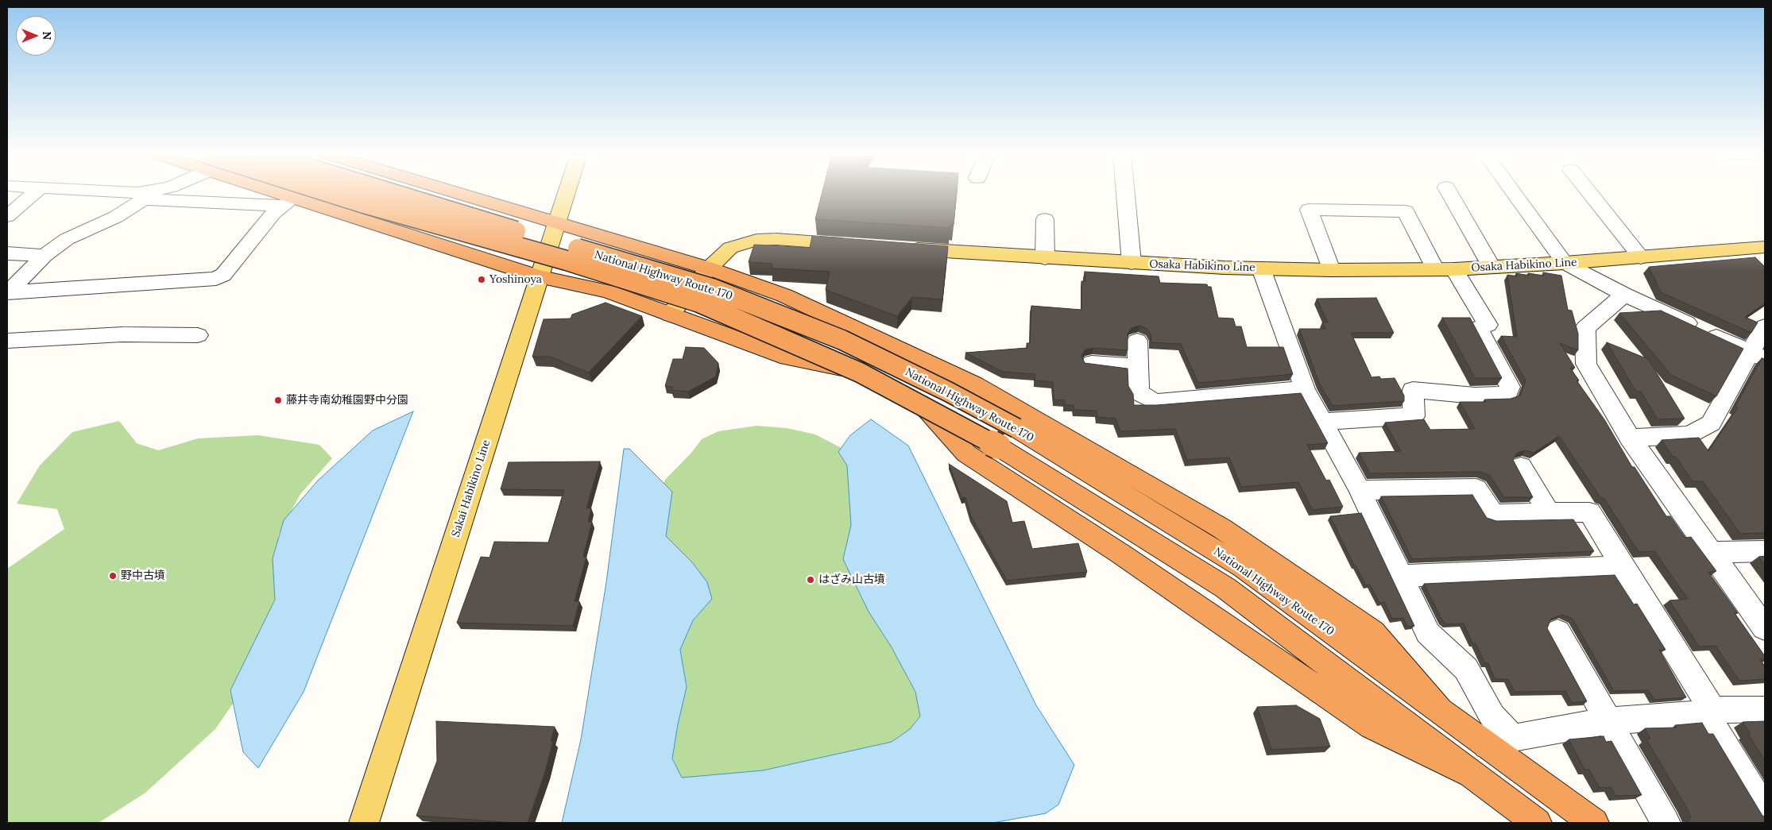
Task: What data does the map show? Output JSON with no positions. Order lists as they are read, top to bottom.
{
  "streets": {
    "highway": ["National Highway Route 170"],
    "main road": ["Osaka Habikino Line", "Sakai Habikino Line"]
  },
  "places": [
    "Yoshinoya",
    "藤井寺南幼稚園野中分園",
    "野中古墳",
    "はざみ山古墳"
  ],
  "north": "right"
}
